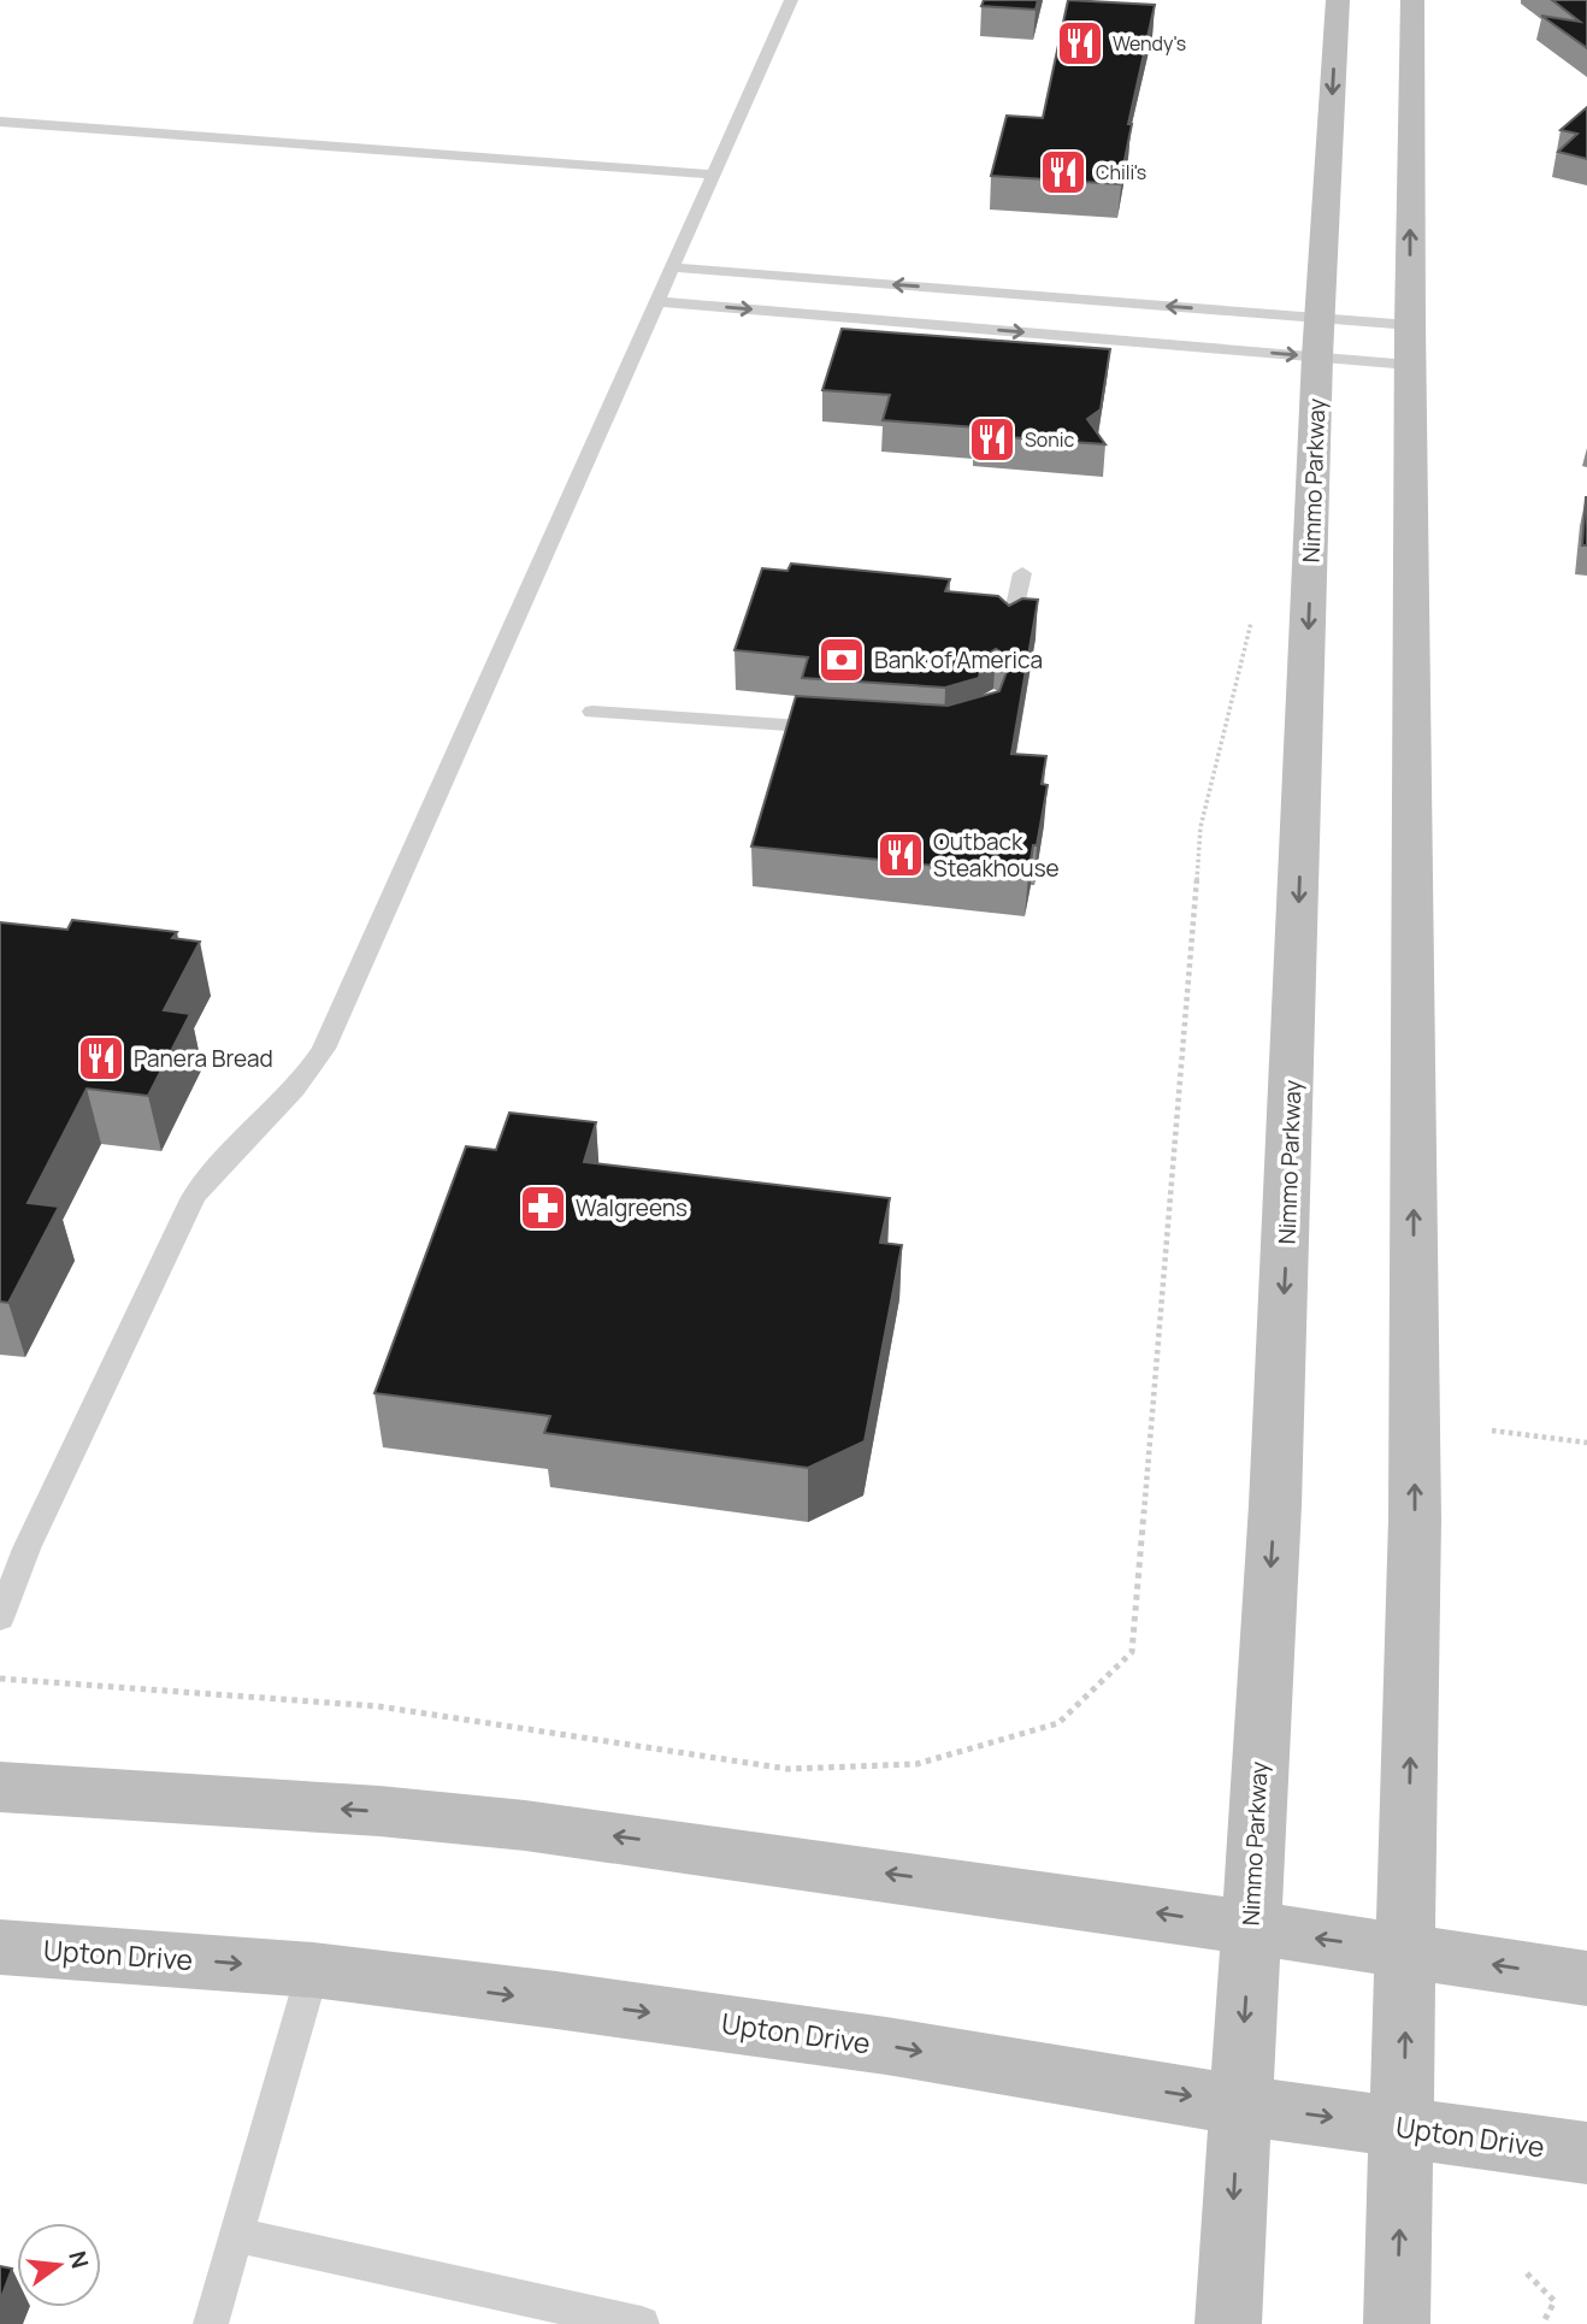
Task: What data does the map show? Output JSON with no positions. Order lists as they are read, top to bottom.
{
  "streets": {
    "main road": ["Nimmo Parkway", "Upton Drive"]
  },
  "crossings": [
    ["Nimmo Parkway", "Upton Drive"]
  ],
  "places": {
    "restaurant": [
      "Wendy's",
      "Chili's",
      "Sonic",
      "Outback Steakhouse",
      "Panera Bread"
    ],
    "bank": ["Bank of America"],
    "pharmacy": ["Walgreens"]
  },
  "north": "right"
}
